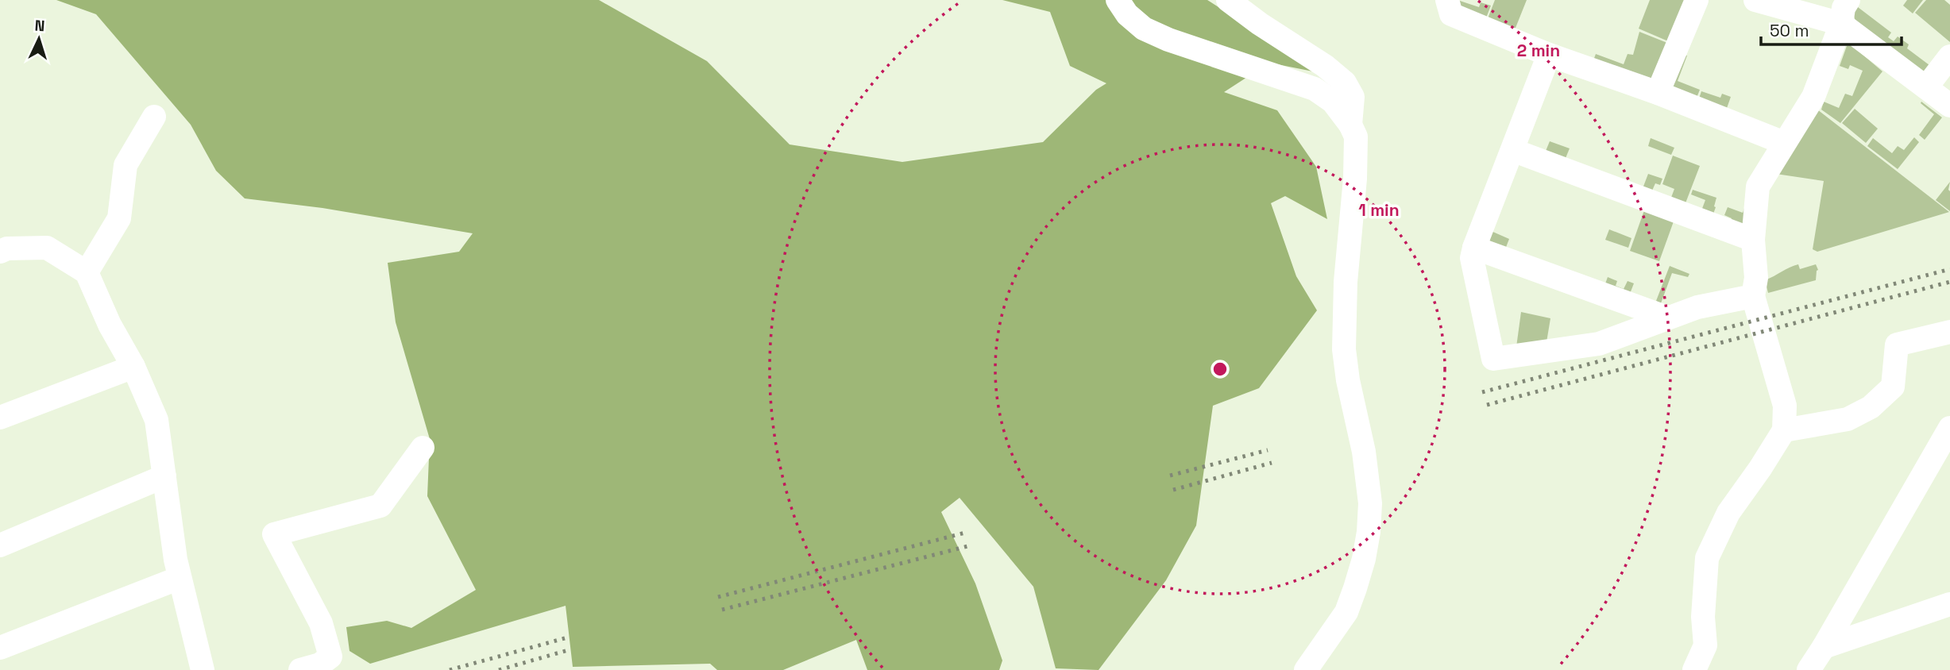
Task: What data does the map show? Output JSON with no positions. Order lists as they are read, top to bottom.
{
  "scale_bar": "50 m",
  "north": "top",
  "rings": ["2 min", "1 min"]
}
